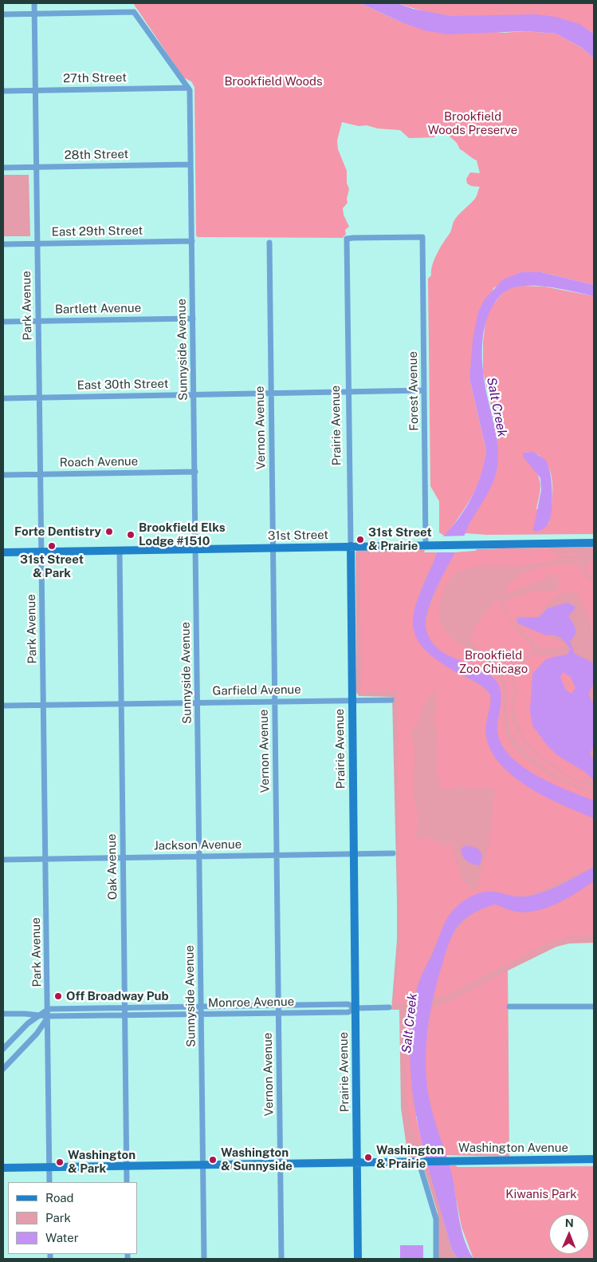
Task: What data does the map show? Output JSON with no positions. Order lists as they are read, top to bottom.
{
  "streets": {
    "street": [
      "27th Street",
      "28th Street",
      "East 29th Street",
      "Park Avenue",
      "Bartlett Avenue",
      "Sunnyside Avenue",
      "East 30th Street",
      "Forest Avenue",
      "Prairie Avenue",
      "Vernon Avenue",
      "Roach Avenue",
      "31st Street",
      "Garfield Avenue",
      "Jackson Avenue",
      "Oak Avenue",
      "Monroe Avenue",
      "Washington Avenue"
    ]
  },
  "crossings": [
    ["27th Street", "Park Avenue"],
    ["27th Street", "Sunnyside Avenue"],
    ["28th Street", "Park Avenue"],
    ["28th Street", "Sunnyside Avenue"],
    ["East 29th Street", "Park Avenue"],
    ["East 29th Street", "Sunnyside Avenue"],
    ["Park Avenue", "Bartlett Avenue"],
    ["Park Avenue", "East 30th Street"],
    ["Park Avenue", "Roach Avenue"],
    ["Park Avenue", "31st Street"],
    ["Park Avenue", "Garfield Avenue"],
    ["Park Avenue", "Jackson Avenue"],
    ["Park Avenue", "Monroe Avenue"],
    ["Park Avenue", "Washington Avenue"],
    ["Bartlett Avenue", "Sunnyside Avenue"],
    ["Sunnyside Avenue", "East 30th Street"],
    ["Sunnyside Avenue", "Roach Avenue"],
    ["Sunnyside Avenue", "31st Street"],
    ["Sunnyside Avenue", "Garfield Avenue"],
    ["Sunnyside Avenue", "Jackson Avenue"],
    ["Sunnyside Avenue", "Monroe Avenue"],
    ["Sunnyside Avenue", "Washington Avenue"],
    ["East 30th Street", "Forest Avenue"],
    ["East 30th Street", "Prairie Avenue"],
    ["East 30th Street", "Vernon Avenue"],
    ["Forest Avenue", "Prairie Avenue"],
    ["Forest Avenue", "31st Street"],
    ["Prairie Avenue", "31st Street"],
    ["Prairie Avenue", "Garfield Avenue"],
    ["Prairie Avenue", "Jackson Avenue"],
    ["Prairie Avenue", "Monroe Avenue"],
    ["Prairie Avenue", "Washington Avenue"],
    ["Vernon Avenue", "31st Street"],
    ["Vernon Avenue", "Garfield Avenue"],
    ["Vernon Avenue", "Jackson Avenue"],
    ["Vernon Avenue", "Monroe Avenue"],
    ["Vernon Avenue", "Washington Avenue"],
    ["31st Street", "Oak Avenue"],
    ["Garfield Avenue", "Oak Avenue"],
    ["Jackson Avenue", "Oak Avenue"],
    ["Oak Avenue", "Monroe Avenue"],
    ["Oak Avenue", "Washington Avenue"]
  ],
  "water": ["Salt Creek"],
  "parks": [
    "Brookfield Woods",
    "Brookfield Woods Preserve",
    "Brookfield Zoo Chicago",
    "Kiwanis Park"
  ],
  "places": [
    "Forte Dentistry",
    "Brookfield Elks Lodge #1510",
    "31st Street & Prairie",
    "31st Street & Park",
    "Off Broadway Pub",
    "Washington & Prairie",
    "Washington & Sunnyside",
    "Washington & Park"
  ],
  "legend": ["Road", "Park", "Water"],
  "north": "top"
}
